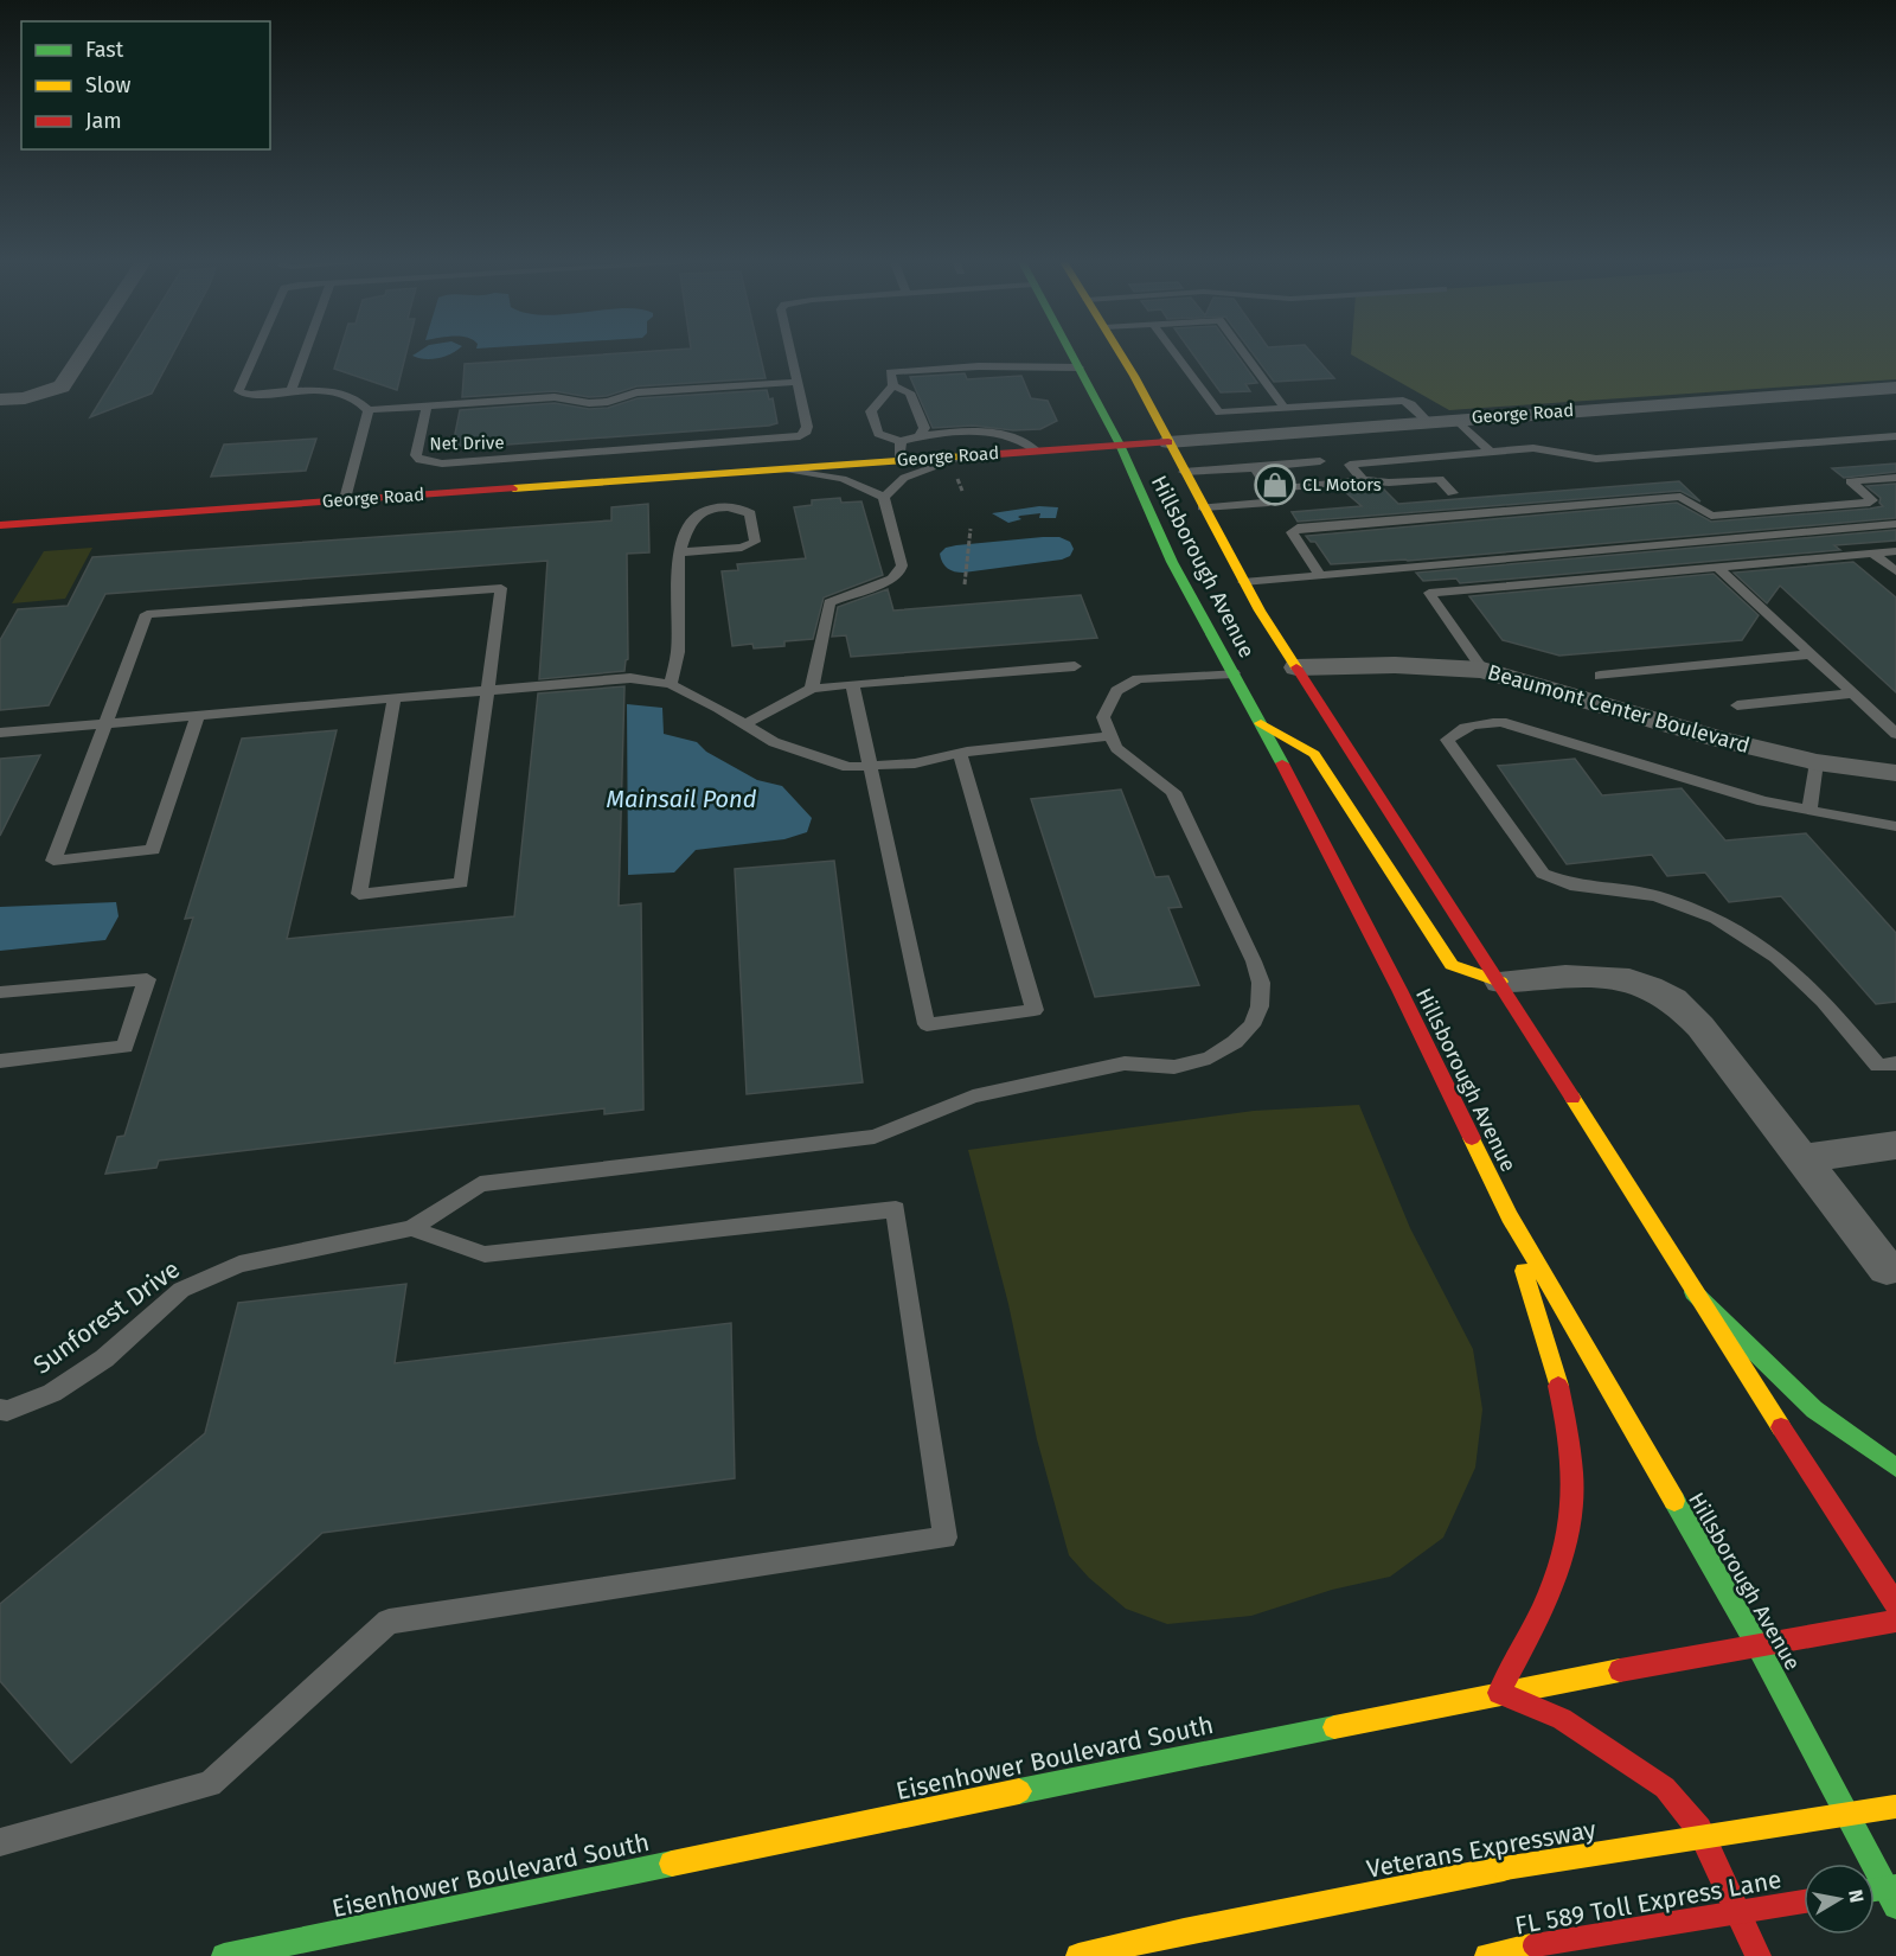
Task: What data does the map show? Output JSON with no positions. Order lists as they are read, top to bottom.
{
  "streets": {
    "main road": [
      "George Road",
      "Hillsborough Avenue",
      "Eisenhower Boulevard South",
      "Veterans Expressway",
      "FL 589 Toll Express Lane"
    ],
    "street": ["Beaumont Center Boulevard"],
    "lane": ["Net Drive", "Sunforest Drive"]
  },
  "crossings": [
    ["George Road", "Hillsborough Avenue"],
    ["Hillsborough Avenue", "Beaumont Center Boulevard"],
    ["Hillsborough Avenue", "Eisenhower Boulevard South"]
  ],
  "water": ["Mainsail Pond"],
  "places": {
    "shop": ["CL Motors"]
  },
  "legend": ["Fast", "Slow", "Jam"],
  "north": "right"
}
